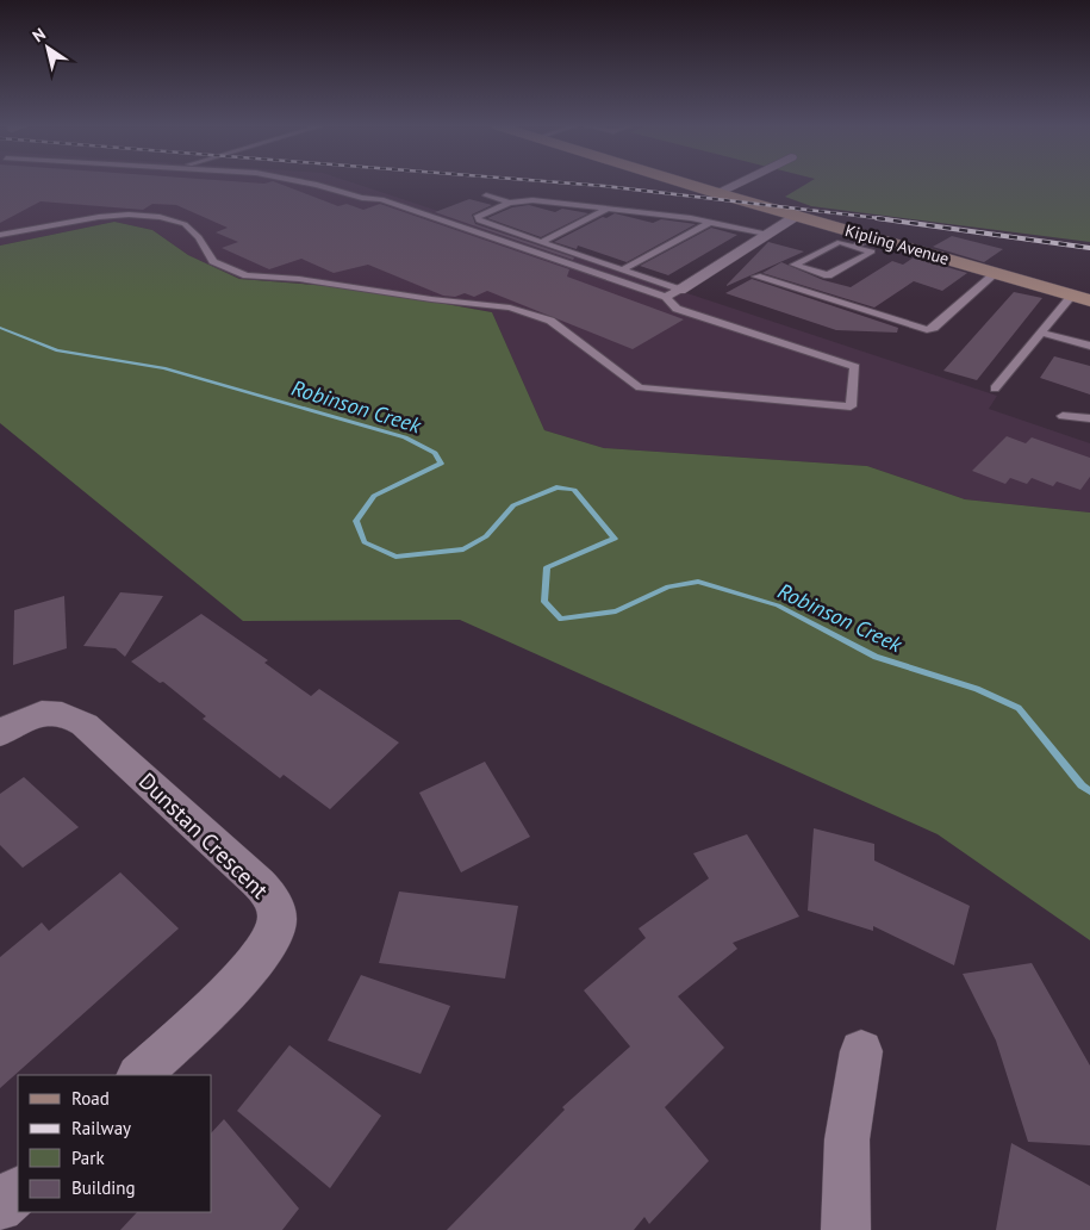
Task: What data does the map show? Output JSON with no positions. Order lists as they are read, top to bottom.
{
  "streets": {
    "street": ["Kipling Avenue", "Dunstan Crescent"]
  },
  "water": ["Robinson Creek"],
  "legend": [
    "Road",
    "Railway",
    "Park",
    "Building"
  ],
  "north": "top left"
}
